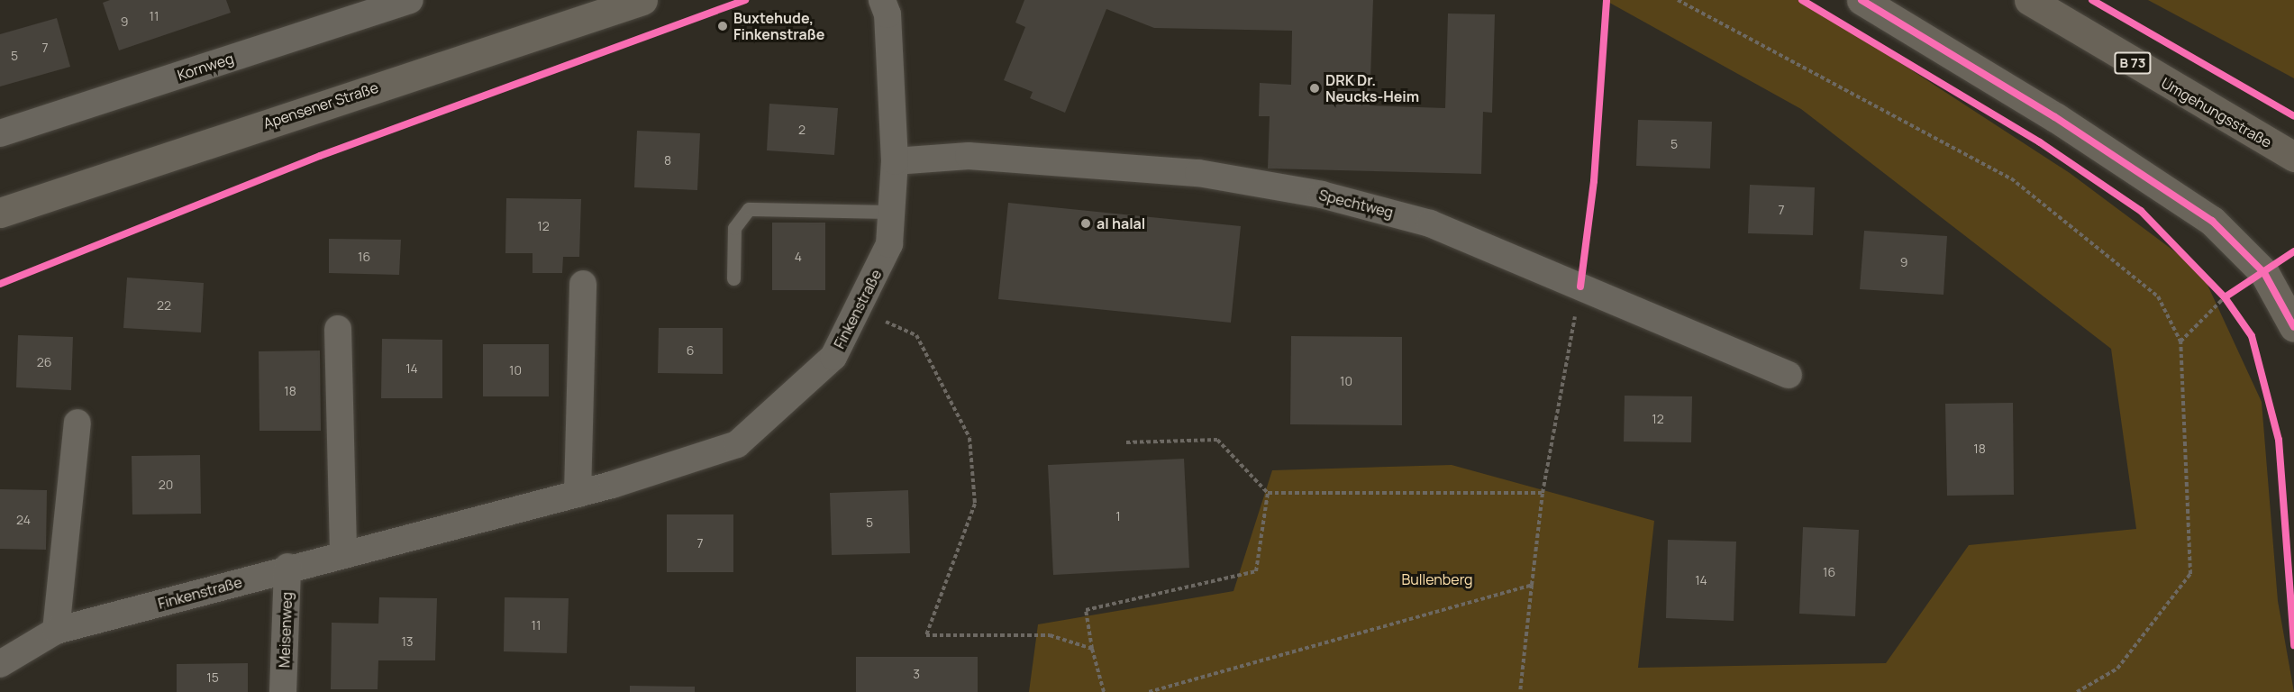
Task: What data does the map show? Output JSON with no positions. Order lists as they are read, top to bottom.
{
  "streets": {
    "main road": ["B 73", "Apensener Straße", "Umgehungsstraße"],
    "street": [
      "Kornweg",
      "Spechtweg",
      "Finkenstraße",
      "Meisenweg"
    ]
  },
  "crossings": [
    ["Spechtweg", "Finkenstraße"],
    ["Finkenstraße", "Meisenweg"]
  ],
  "parks": ["Bullenberg"],
  "places": ["Buxtehude, Finkenstraße", "DRK Dr. Neucks-Heim", "al halal"],
  "house_numbers": [
    "11",
    "9",
    "7",
    "5",
    "2",
    "5",
    "8",
    "7",
    "12",
    "16",
    "4",
    "9",
    "22",
    "6",
    "26",
    "14",
    "10",
    "10",
    "18",
    "12",
    "18",
    "20",
    "1",
    "24",
    "5",
    "7",
    "16",
    "14",
    "11",
    "13",
    "3",
    "15"
  ]
}
